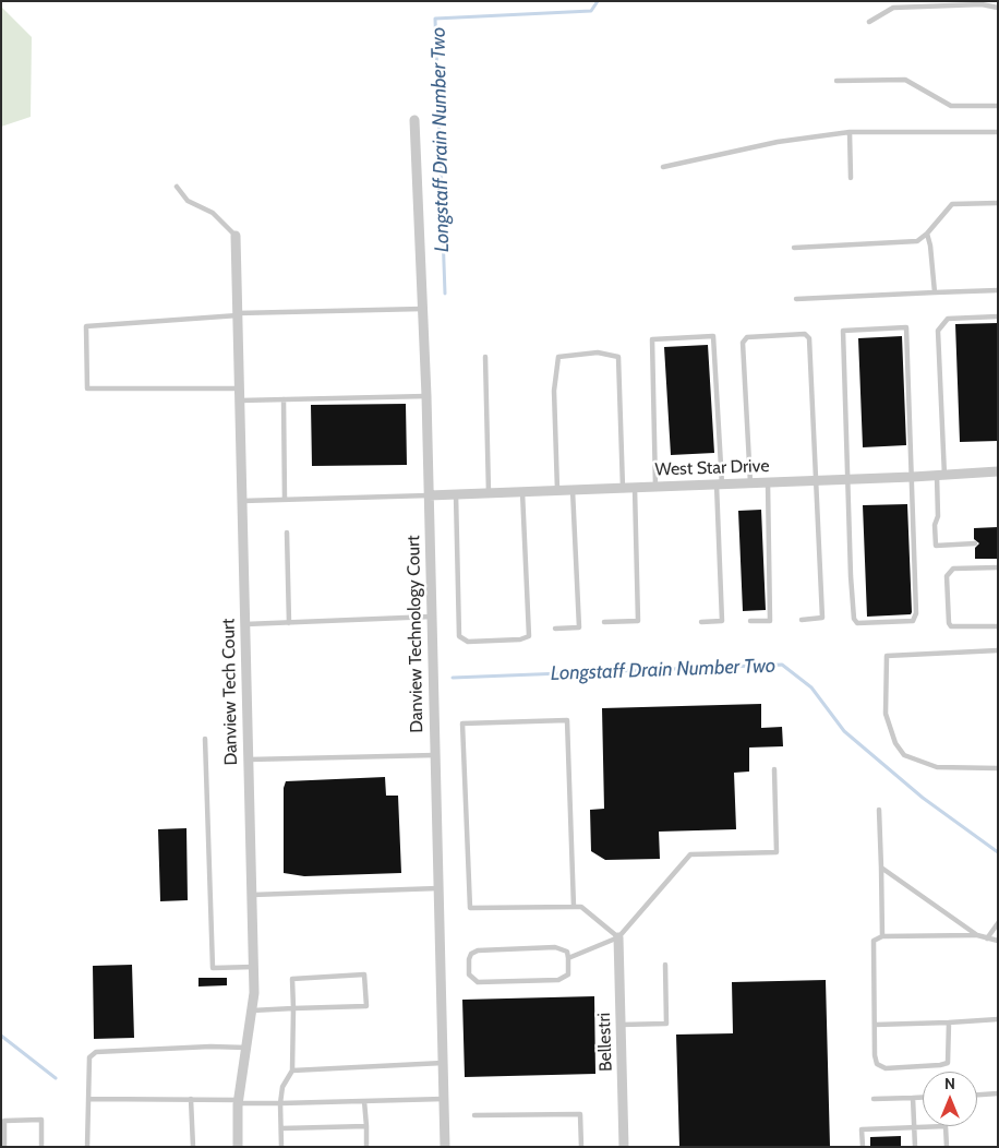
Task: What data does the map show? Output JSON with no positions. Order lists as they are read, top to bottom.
{
  "streets": {
    "street": [
      "West Star Drive",
      "Danview Technology Court",
      "Danview Tech Court",
      "Bellestri"
    ]
  },
  "crossings": [
    ["West Star Drive", "Danview Technology Court"]
  ],
  "water": ["Longstaff Drain Number Two"],
  "north": "top"
}
